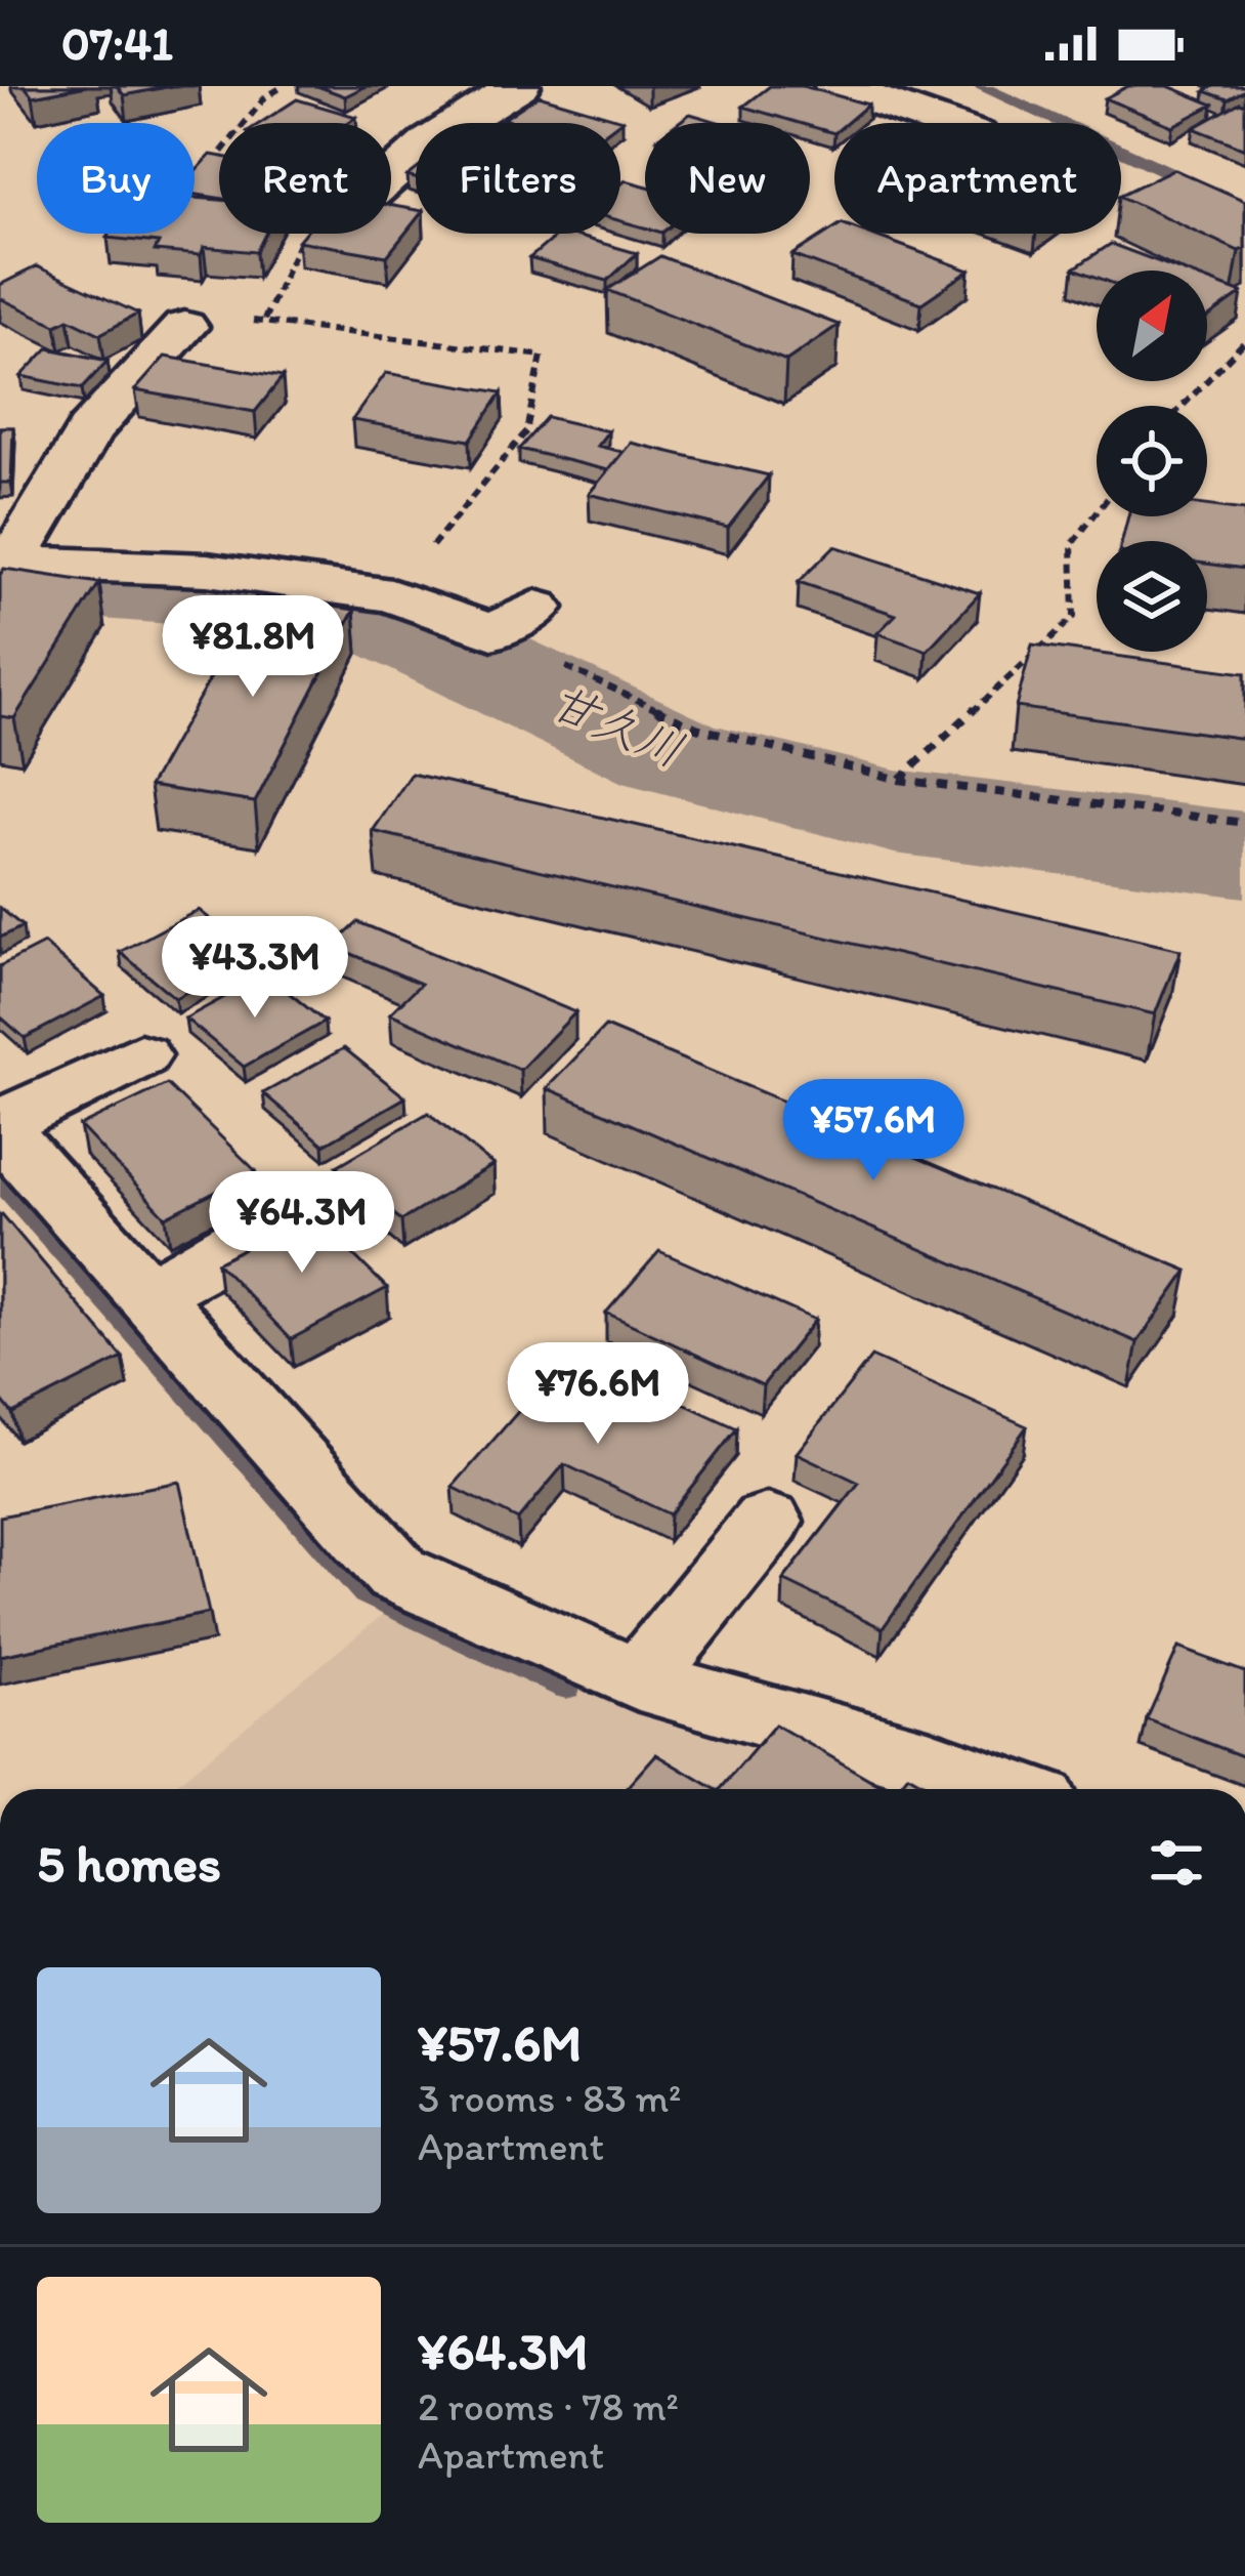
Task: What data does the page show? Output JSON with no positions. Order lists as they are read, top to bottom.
{
  "water": ["甘久川"],
  "north": "top right",
  "page": {
    "status": "07:41",
    "chip": [
      "Buy",
      "Rent",
      "Filters",
      "New",
      "Apartment"
    ],
    "price": [
      "¥81.8M",
      "¥43.3M",
      "¥57.6M",
      "¥64.3M",
      "¥76.6M"
    ],
    "heading": "5 homes",
    "list": [
      {
        "name": "¥57.6M",
        "note": "3 rooms · 83 m² · Apartment"
      },
      {
        "name": "¥64.3M",
        "note": "2 rooms · 78 m² · Apartment"
      }
    ]
  }
}
